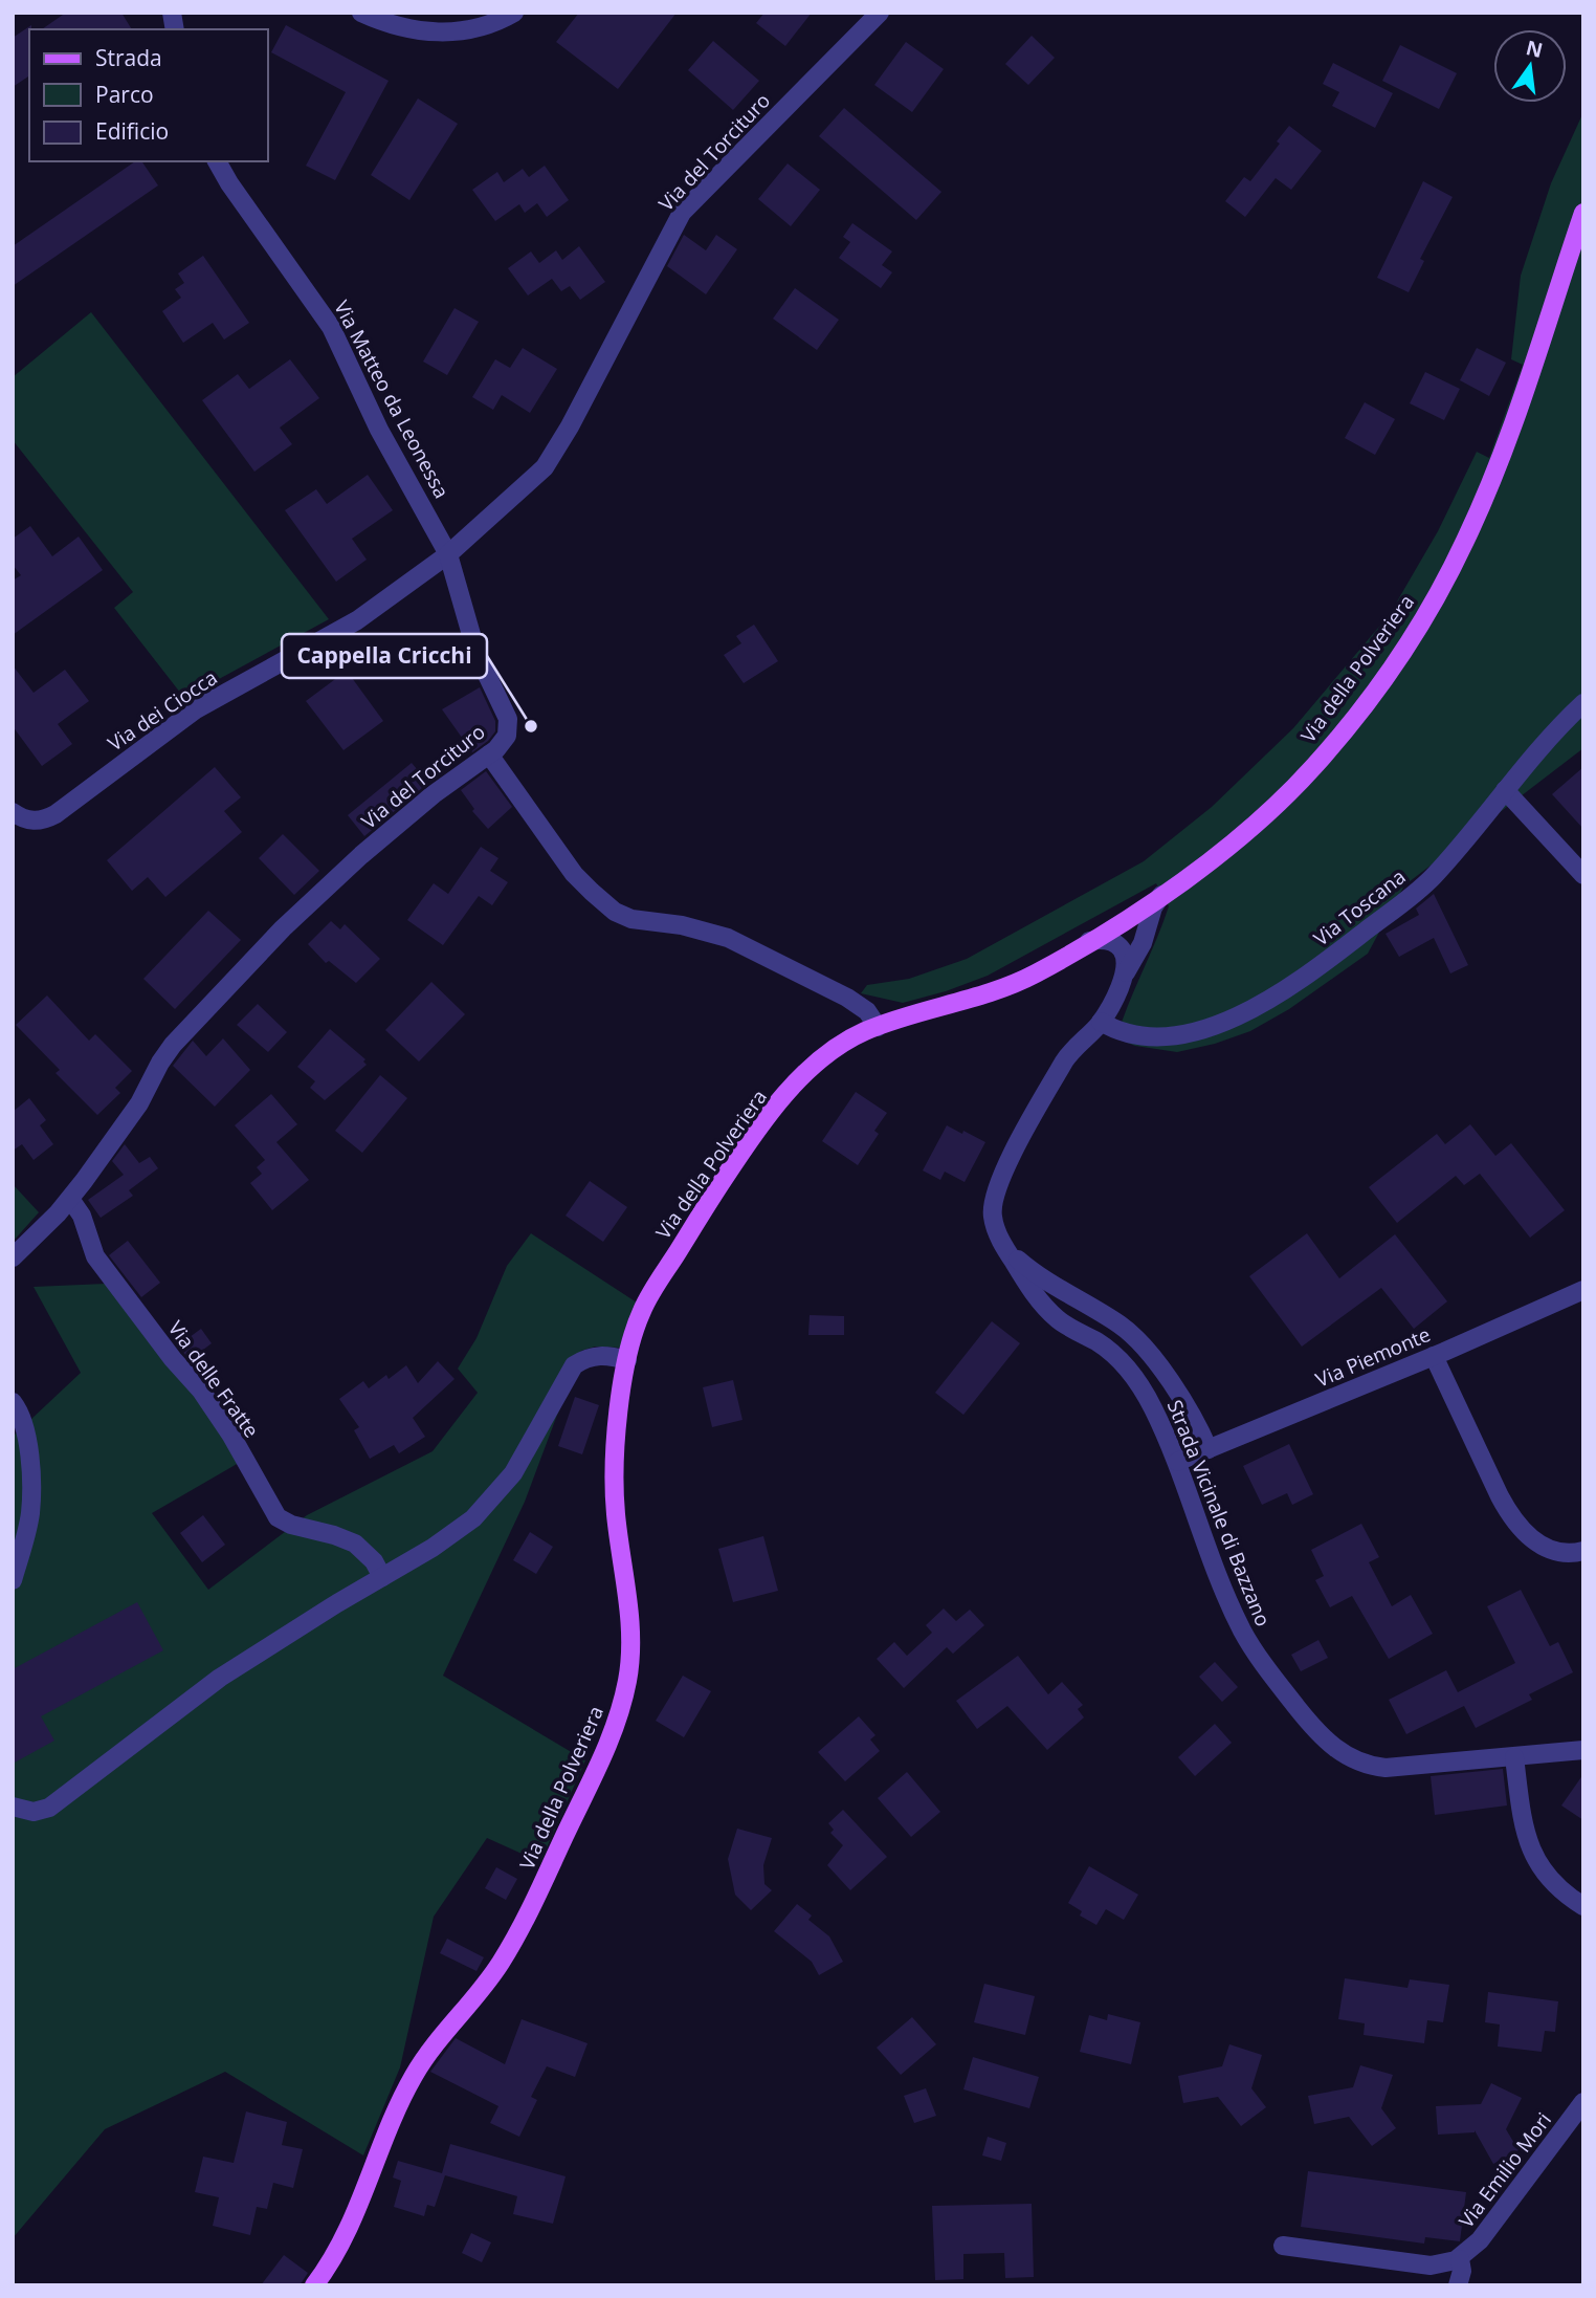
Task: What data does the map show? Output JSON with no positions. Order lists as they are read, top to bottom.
{
  "streets": {
    "main road": ["Via della Polveriera"],
    "street": [
      "Via del Torcituro",
      "Via Matteo da Leonessa",
      "Via dei Ciocca",
      "Via Toscana",
      "Via Piemonte",
      "Via delle Fratte",
      "Strada Vicinale di Bazzano",
      "Via Emilio Mori"
    ]
  },
  "crossings": [
    ["Via del Torcituro", "Via Matteo da Leonessa"],
    ["Via del Torcituro", "Via dei Ciocca"],
    ["Via del Torcituro", "Via delle Fratte"],
    ["Via Matteo da Leonessa", "Via dei Ciocca"],
    ["Via della Polveriera", "Strada Vicinale di Bazzano"],
    ["Via Toscana", "Strada Vicinale di Bazzano"],
    ["Via Piemonte", "Strada Vicinale di Bazzano"]
  ],
  "places": ["Cappella Cricchi"],
  "legend": ["Strada", "Parco", "Edificio"],
  "north": "top"
}
